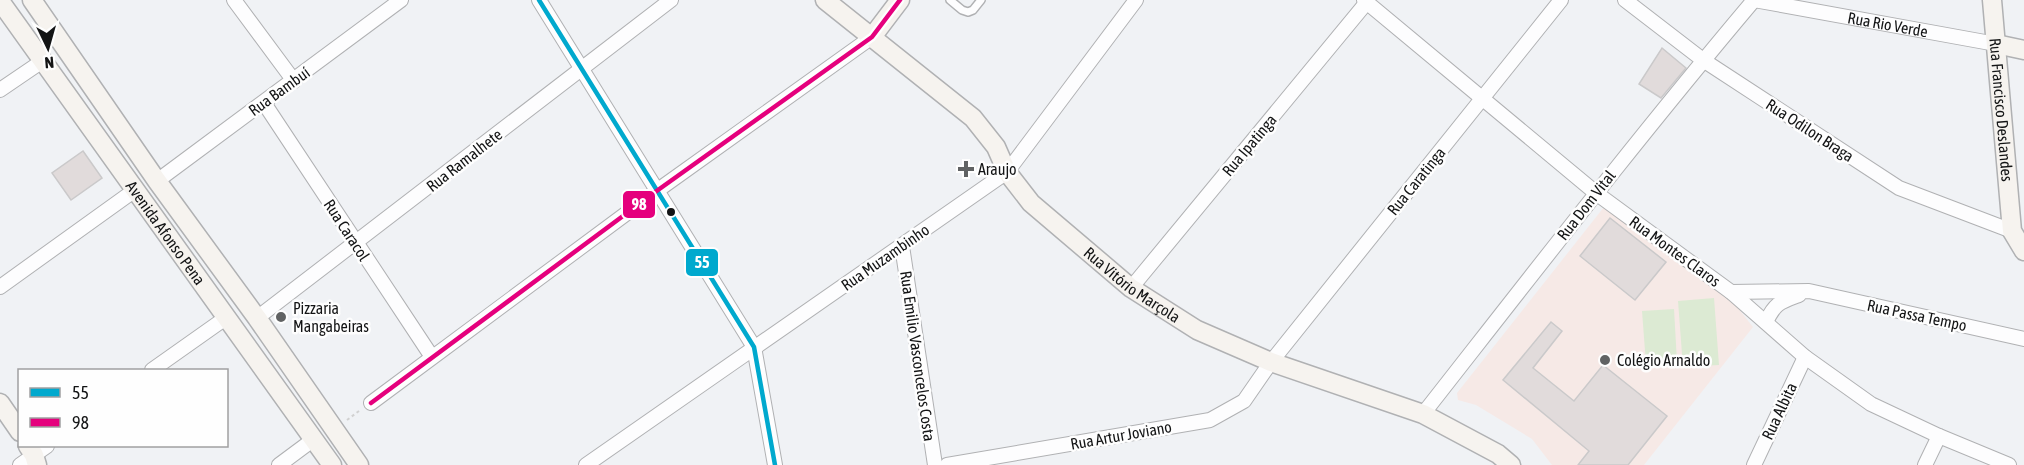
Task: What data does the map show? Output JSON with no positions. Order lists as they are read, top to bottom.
{
  "streets": {
    "street": [
      "Rua Rio Verde",
      "Rua Bambuí",
      "Rua Francisco Deslandes",
      "Rua Odilon Braga",
      "Rua Ipatinga",
      "Rua Ramalhete",
      "Rua Caratinga",
      "Rua Dom Vital",
      "Rua Caracol",
      "Avenida Afonso Pena",
      "Rua Montes Claros",
      "Rua Muzambinho",
      "Rua Vitório Marçola",
      "Rua Passa Tempo",
      "Rua Emilio Vasconcelos Costa",
      "Rua Albita",
      "Rua Artur Joviano"
    ]
  },
  "crossings": [
    ["Rua Rio Verde", "Rua Francisco Deslandes"],
    ["Rua Rio Verde", "Rua Dom Vital"],
    ["Rua Bambuí", "Rua Caracol"],
    ["Rua Bambuí", "Avenida Afonso Pena"],
    ["Rua Francisco Deslandes", "Rua Odilon Braga"],
    ["Rua Odilon Braga", "Rua Dom Vital"],
    ["Rua Ipatinga", "Rua Montes Claros"],
    ["Rua Ipatinga", "Rua Vitório Marçola"],
    ["Rua Ramalhete", "Rua Caracol"],
    ["Rua Ramalhete", "Avenida Afonso Pena"],
    ["Rua Caratinga", "Rua Montes Claros"],
    ["Rua Caratinga", "Rua Vitório Marçola"],
    ["Rua Caratinga", "Rua Artur Joviano"],
    ["Rua Dom Vital", "Rua Montes Claros"],
    ["Rua Dom Vital", "Rua Vitório Marçola"],
    ["Rua Montes Claros", "Rua Passa Tempo"],
    ["Rua Montes Claros", "Rua Albita"],
    ["Rua Muzambinho", "Rua Vitório Marçola"],
    ["Rua Muzambinho", "Rua Emilio Vasconcelos Costa"],
    ["Rua Vitório Marçola", "Rua Artur Joviano"]
  ],
  "places": {
    "health": ["Araujo"],
    "other": ["Pizzaria Mangabeiras", "Colégio Arnaldo"]
  },
  "lines": ["transit line 55", "transit line 98"],
  "legend": ["55", "98"],
  "north": "bottom"
}
